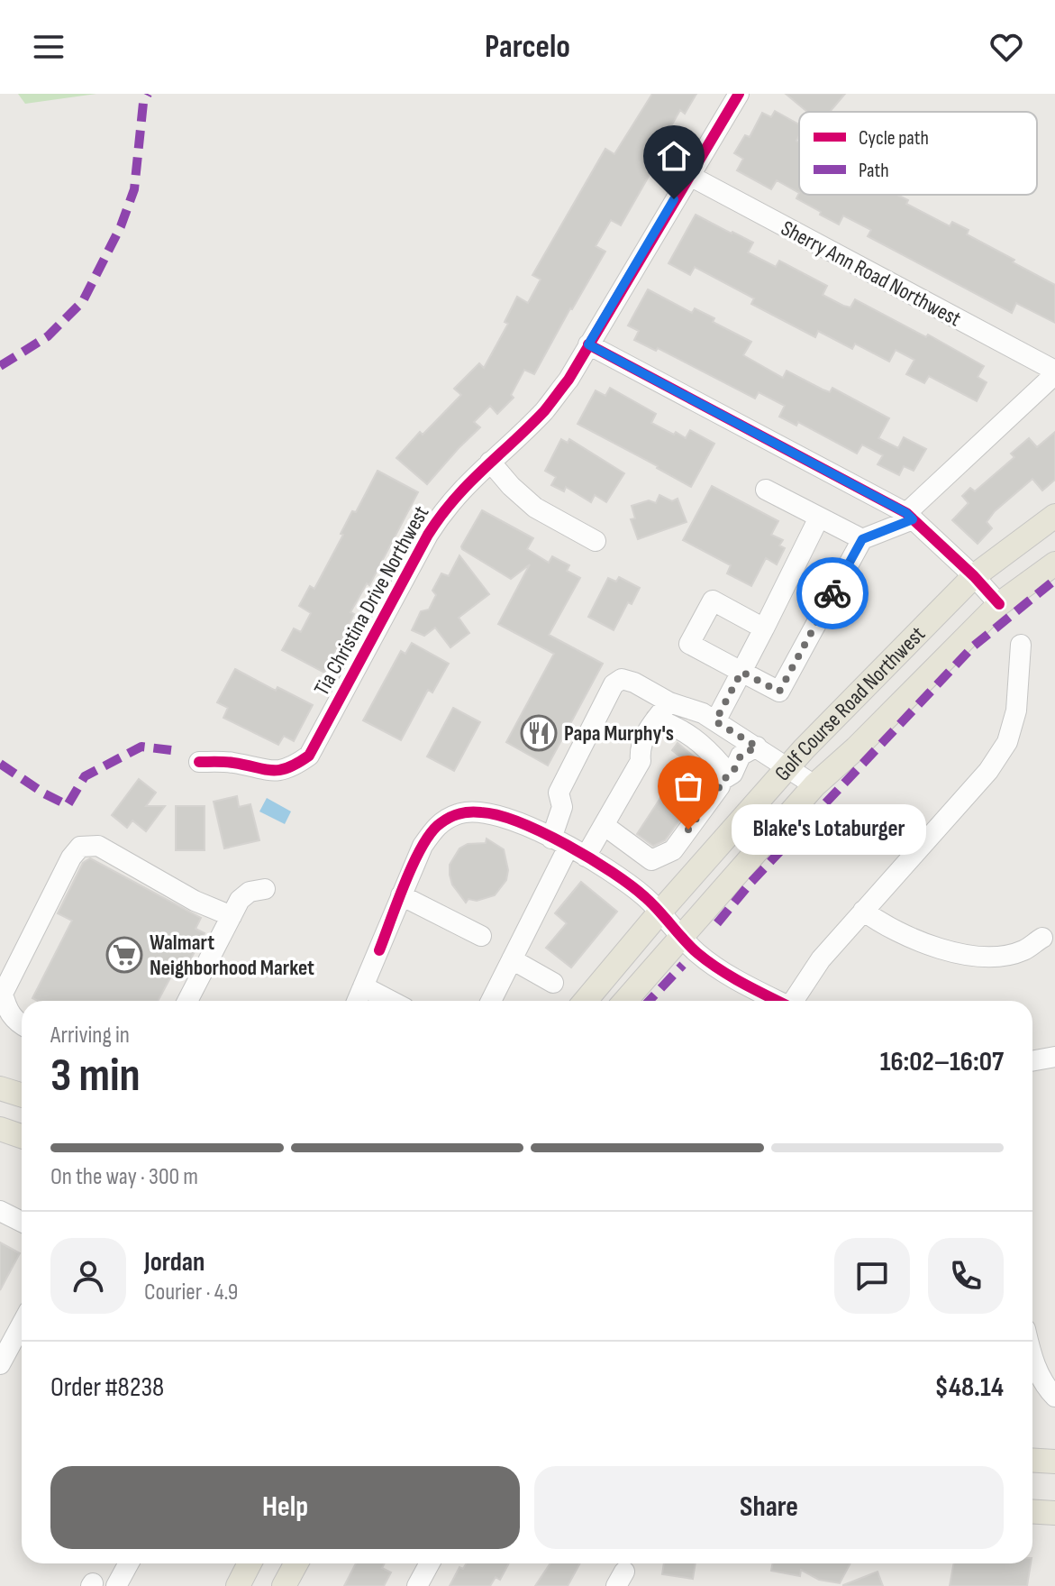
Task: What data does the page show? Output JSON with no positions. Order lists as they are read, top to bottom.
{
  "streets": {
    "main road": ["Golf Course Road Northwest"],
    "street": ["Sherry Ann Road Northwest", "Tia Christina Drive Northwest"]
  },
  "crossings": [
    ["Sherry Ann Road Northwest", "Tia Christina Drive Northwest"]
  ],
  "places": {
    "restaurant": ["Papa Murphy's"],
    "other": ["Blake's Lotaburger"],
    "supermarket": ["Walmart Neighborhood Market"]
  },
  "legend": ["Cycle path", "Path"],
  "page": {
    "header": "Parcelo",
    "bubble": "Blake's Lotaburger",
    "heading": ["3 min", "Arriving in", "16:02–16:07"],
    "panel": [
      "Jordan",
      "Courier · 4.9",
      "Order #8238",
      "$48.14"
    ],
    "bar": "On the way · 300 m",
    "buttons": ["Help", "Share"]
  }
}
